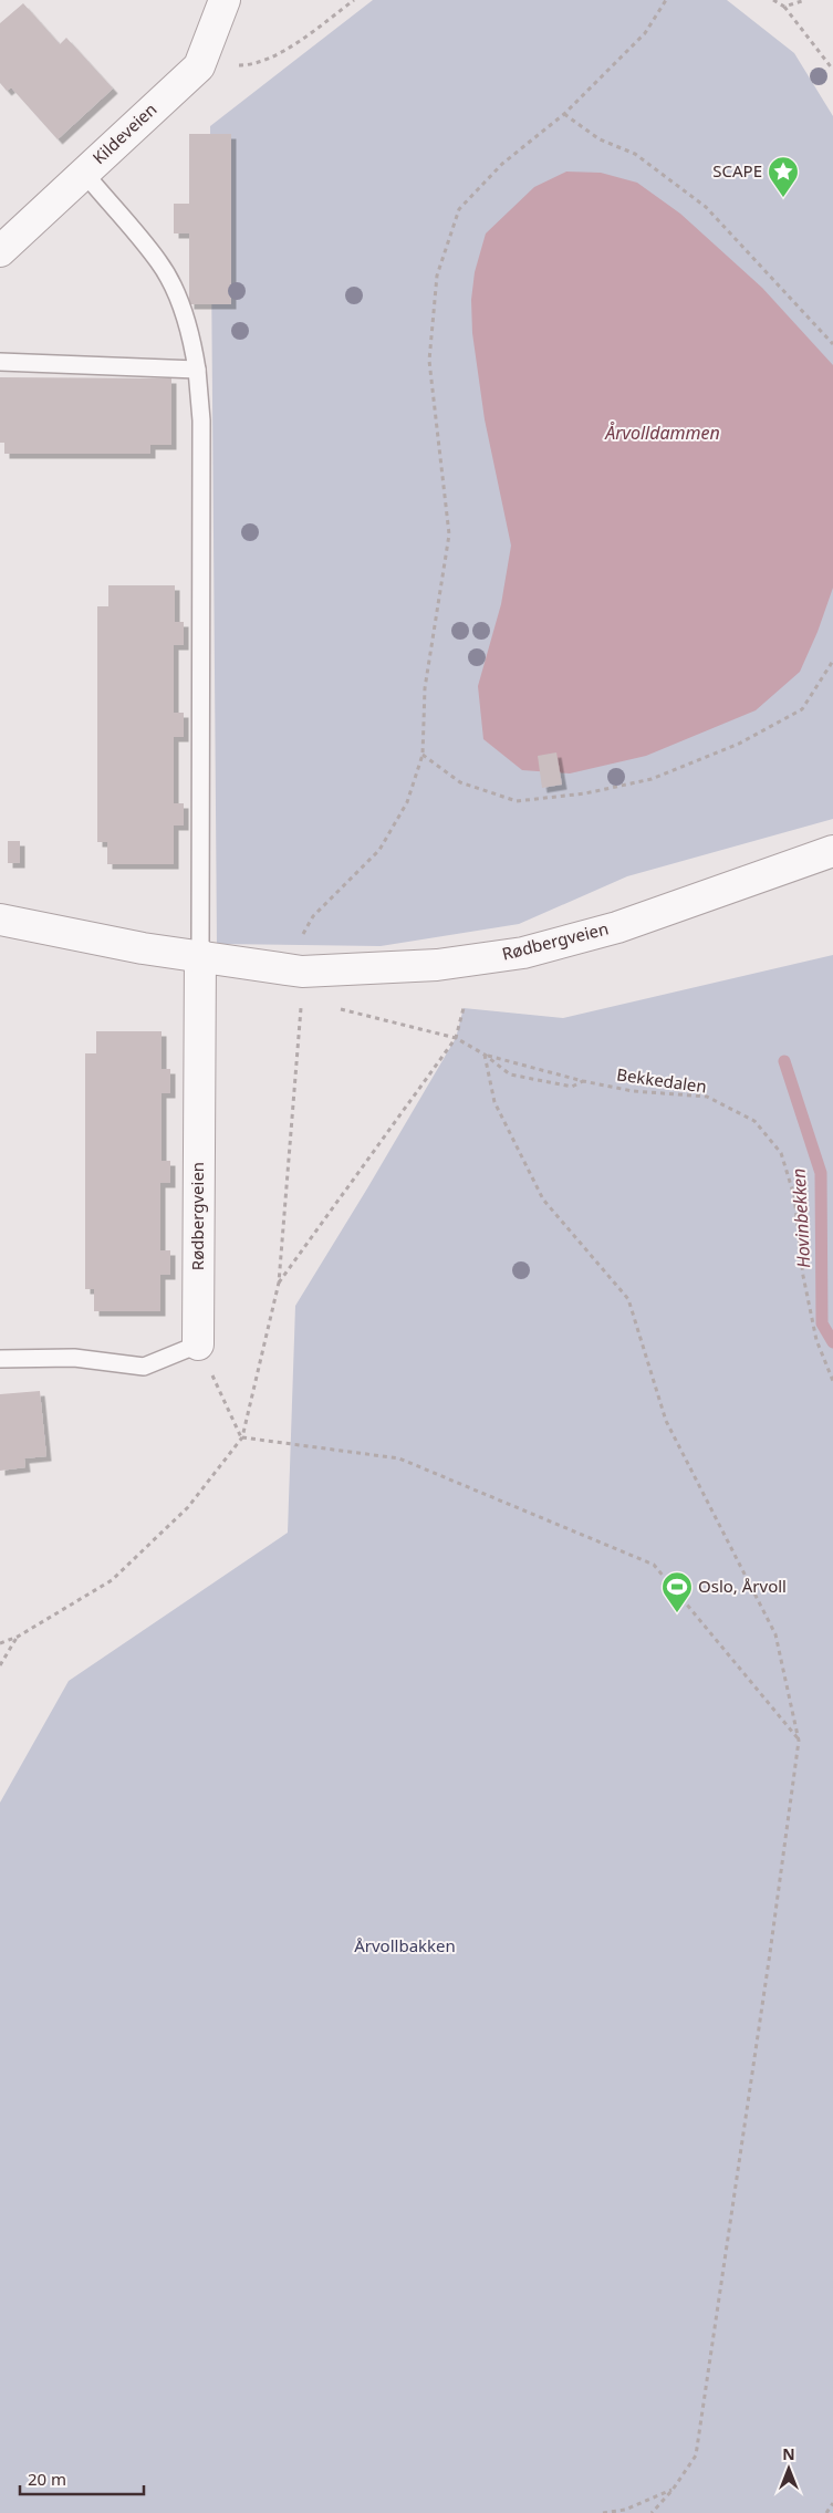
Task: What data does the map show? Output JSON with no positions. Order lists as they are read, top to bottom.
{
  "streets": {
    "street": ["Kildeveien", "Rødbergveien"],
    "path": ["Bekkedalen"]
  },
  "water": ["Årvolldammen", "Hovinbekken"],
  "parks": ["Årvollbakken"],
  "places": {
    "place": ["SCAPE"],
    "sports": ["Oslo, Årvoll"]
  },
  "scale_bar": "20 m",
  "north": "top"
}
